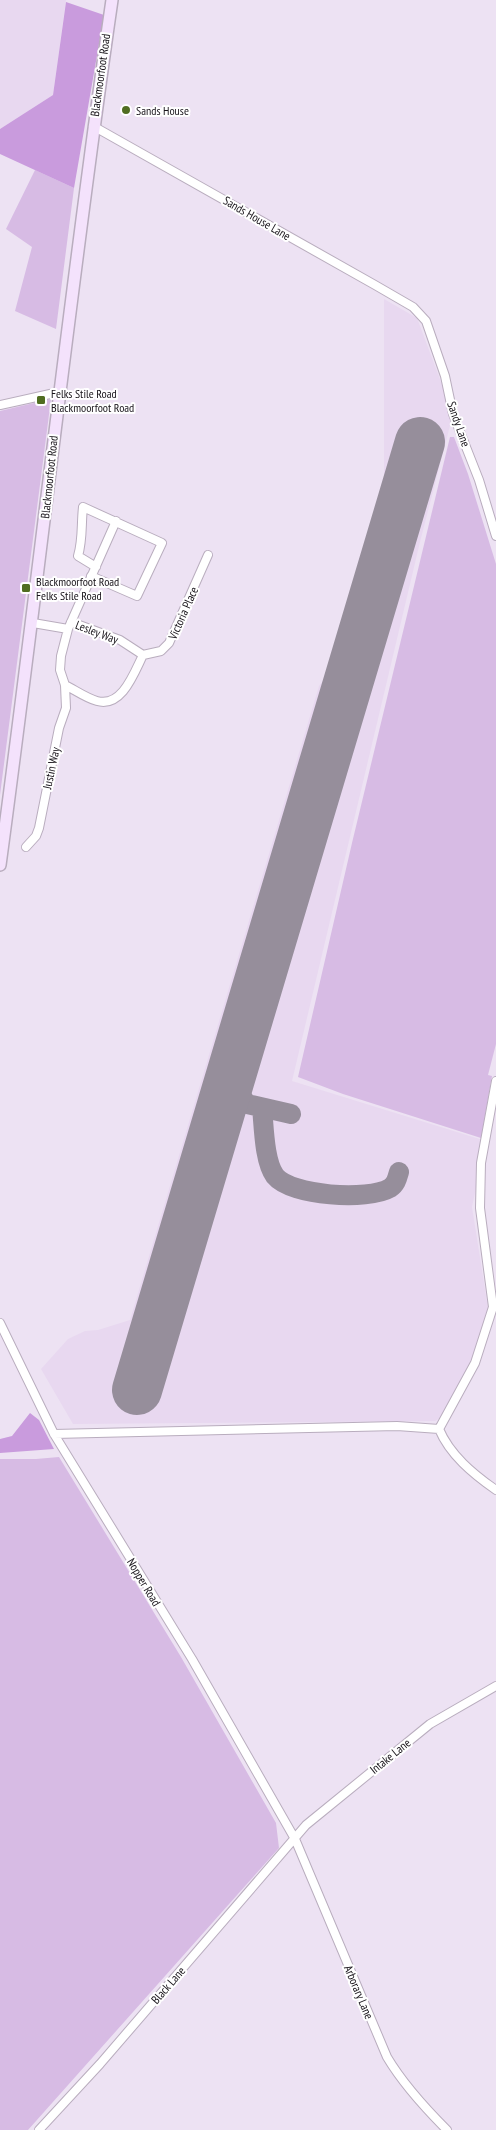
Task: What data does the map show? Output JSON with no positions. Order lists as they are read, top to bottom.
{
  "streets": {
    "street": [
      "Blackmoorfoot Road",
      "Sands House Lane",
      "Sandy Lane",
      "Victoria Place",
      "Lesley Way",
      "Justin Way",
      "Nopper Road",
      "Intake Lane",
      "Black Lane",
      "Arborary Lane"
    ]
  },
  "crossings": [
    ["Blackmoorfoot Road", "Sands House Lane"],
    ["Blackmoorfoot Road", "Lesley Way"],
    ["Sands House Lane", "Sandy Lane"],
    ["Victoria Place", "Lesley Way"],
    ["Victoria Place", "Justin Way"],
    ["Lesley Way", "Justin Way"],
    ["Nopper Road", "Intake Lane"],
    ["Nopper Road", "Black Lane"],
    ["Nopper Road", "Arborary Lane"],
    ["Intake Lane", "Black Lane"],
    ["Intake Lane", "Arborary Lane"],
    ["Black Lane", "Arborary Lane"]
  ],
  "places": {
    "other": ["Sands House"],
    "transit": ["Felks Stile Road Blackmoorfoot Road", "Blackmoorfoot Road Felks Stile Road"]
  }
}
